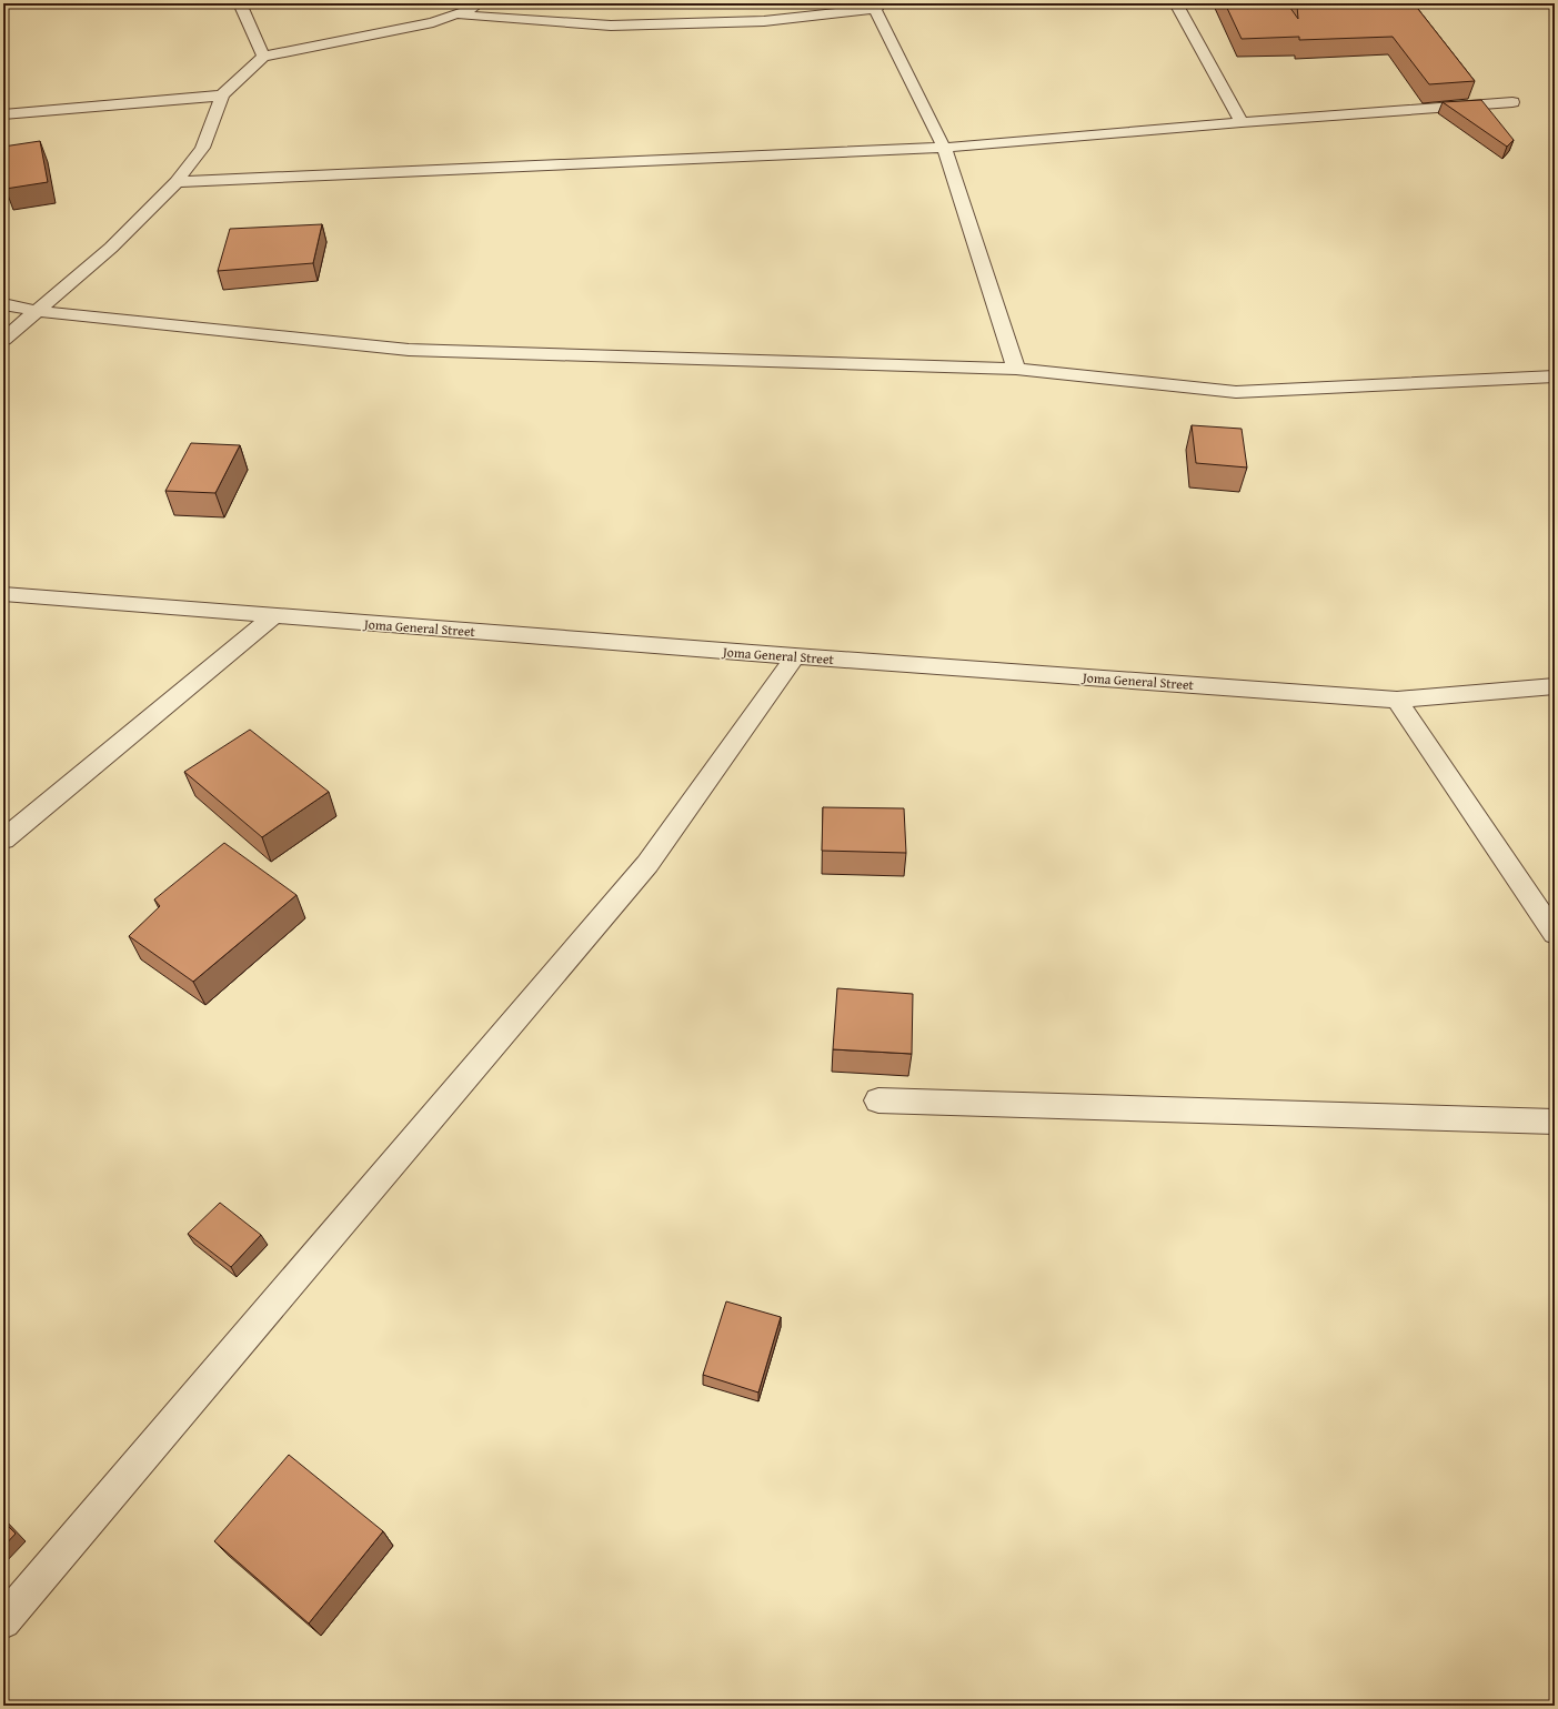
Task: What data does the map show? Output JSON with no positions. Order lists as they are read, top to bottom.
{
  "streets": {
    "street": ["Joma General Street"]
  }
}
